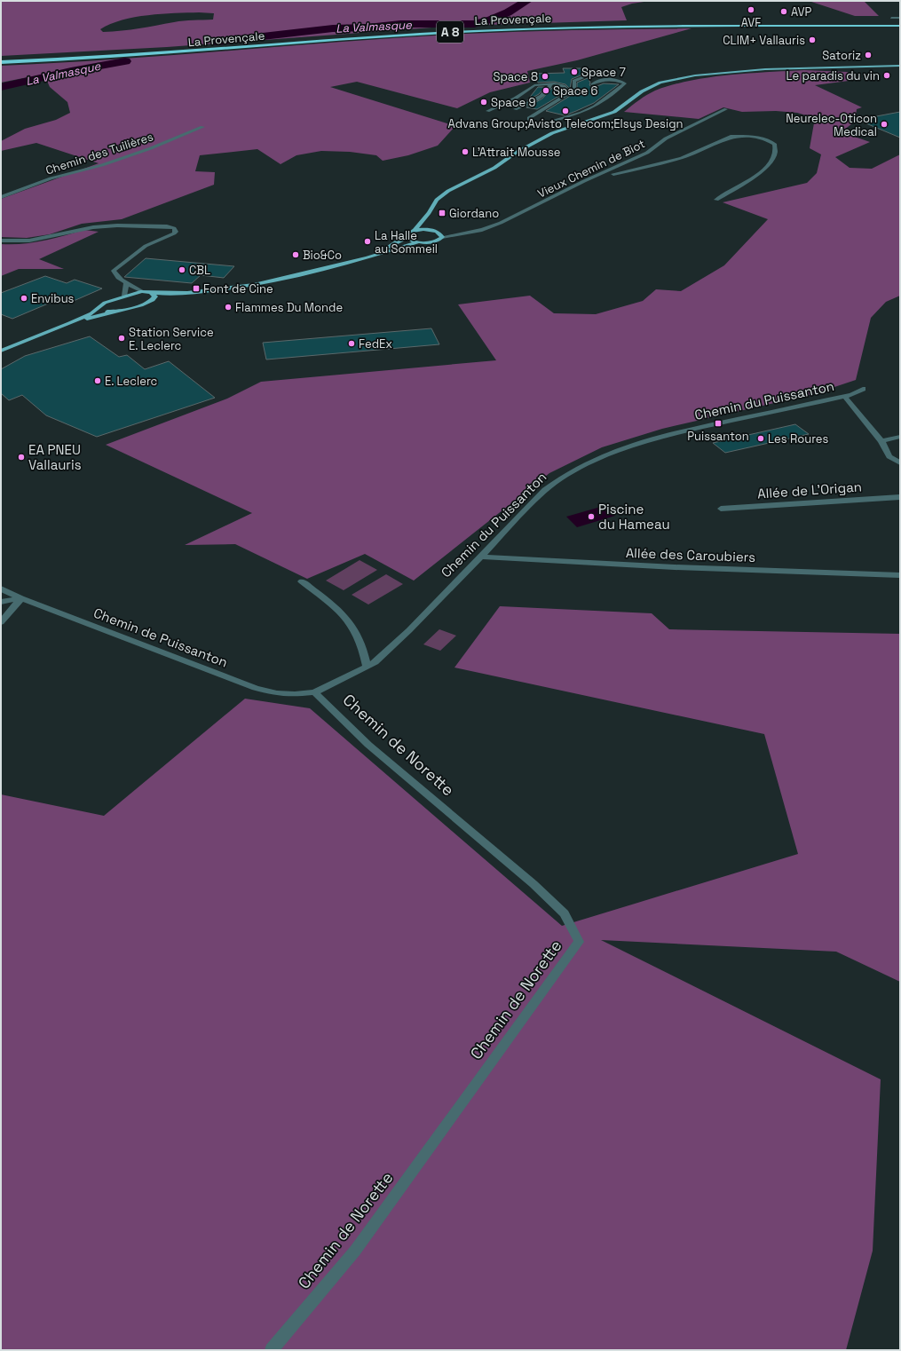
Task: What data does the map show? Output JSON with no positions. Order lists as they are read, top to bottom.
{
  "streets": {
    "highway": ["La Provençale", "A 8"],
    "street": [
      "Chemin des Tuilières",
      "Vieux Chemin de Biot",
      "Chemin du Puissanton",
      "Allée de L'Origan",
      "Allée des Caroubiers",
      "Chemin de Puissanton",
      "Chemin de Norette"
    ]
  },
  "crossings": [
    ["Chemin du Puissanton", "Allée des Caroubiers"],
    ["Chemin du Puissanton", "Chemin de Puissanton"],
    ["Chemin du Puissanton", "Chemin de Norette"],
    ["Chemin de Puissanton", "Chemin de Norette"]
  ],
  "water": ["La Valmasque"],
  "places": {
    "other": [
      "AVF",
      "AVP",
      "CLIM+ Vallauris",
      "Satoriz",
      "Space 7",
      "Le paradis du vin",
      "Space 8",
      "Space 6",
      "Space 9",
      "Advans Group;Avisto Telecom;Elsys Design",
      "Neurelec-Oticon Medical",
      "L'Attrait Mousse",
      "La Halle au Sommeil",
      "Bio&Co",
      "CBL",
      "Envibus",
      "Flammes Du Monde",
      "Station Service E. Leclerc",
      "FedEx",
      "E. Leclerc",
      "Les Roures",
      "EA PNEU Vallauris",
      "Piscine du Hameau"
    ],
    "transit": ["Giordano", "Font de Cine", "Puissanton"]
  }
}
